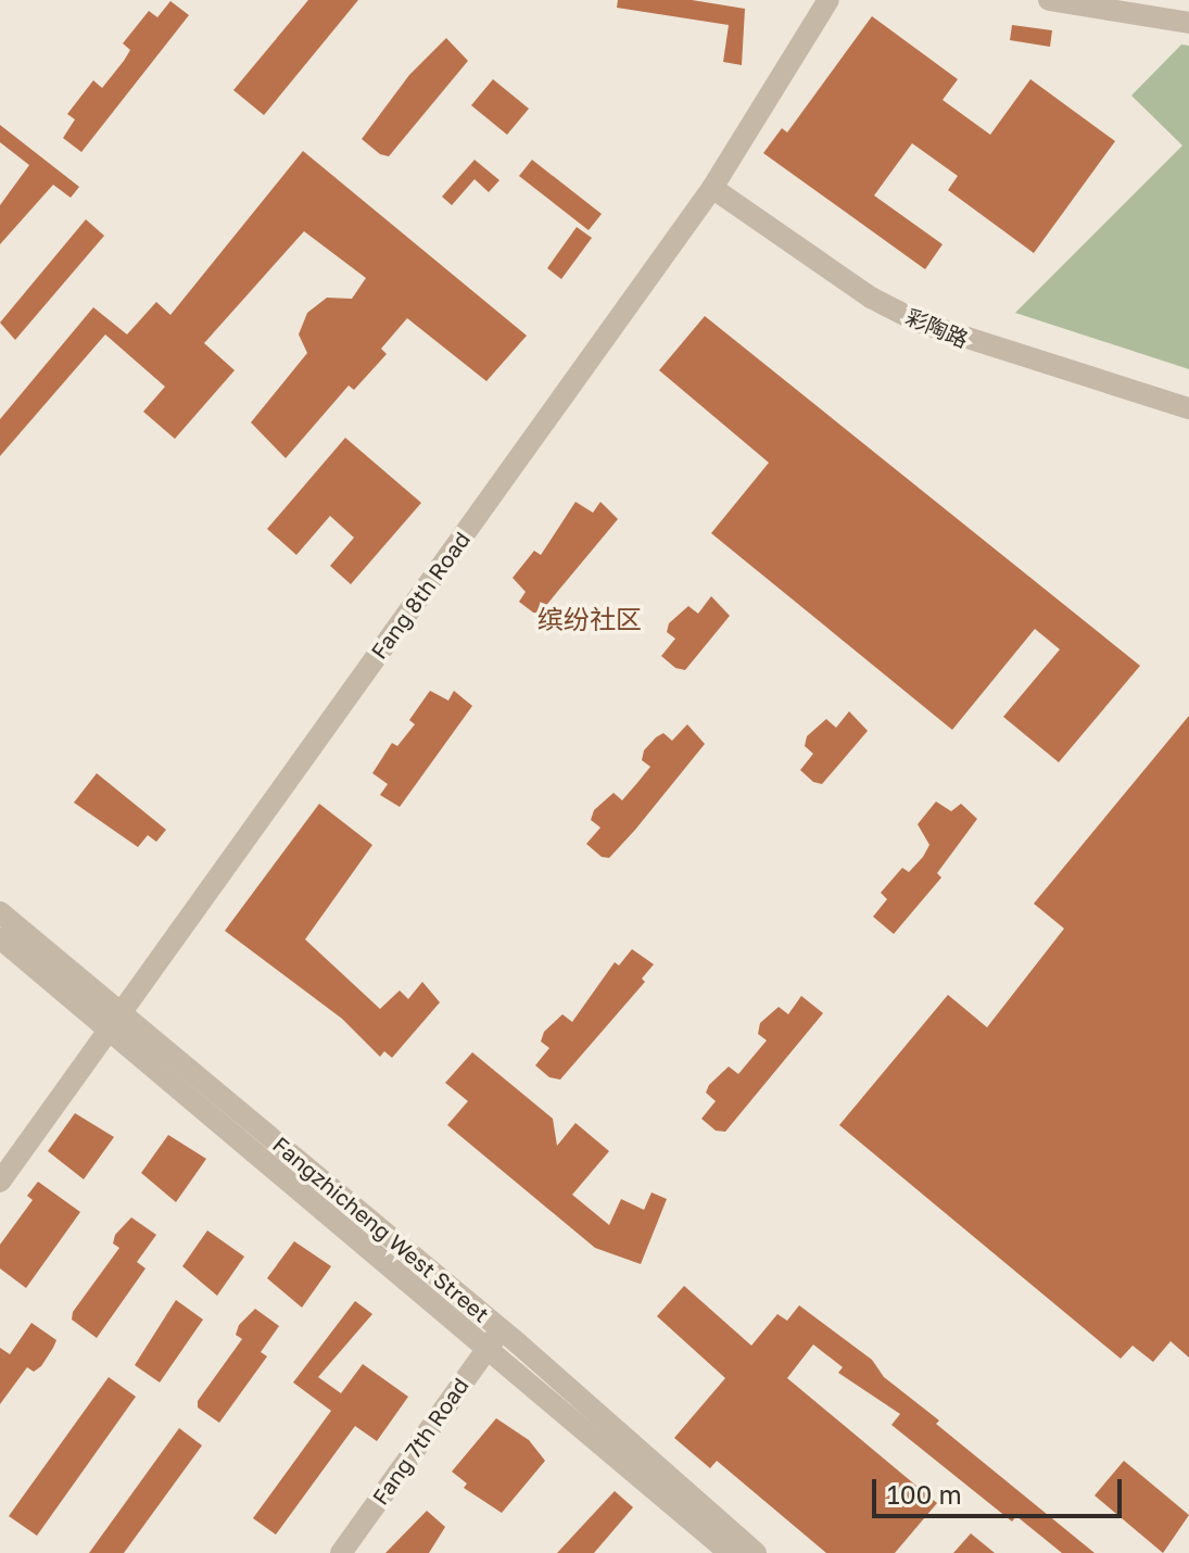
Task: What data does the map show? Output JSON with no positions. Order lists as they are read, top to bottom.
{
  "streets": {
    "street": [
      "彩陶路",
      "Fang 8th Road",
      "Fangzhicheng West Street",
      "Fang 7th Road"
    ]
  },
  "crossings": [
    ["彩陶路", "Fang 8th Road"],
    ["Fang 8th Road", "Fangzhicheng West Street"],
    ["Fangzhicheng West Street", "Fang 7th Road"]
  ],
  "districts": ["缤纷社区"],
  "scale_bar": "100 m"
}
